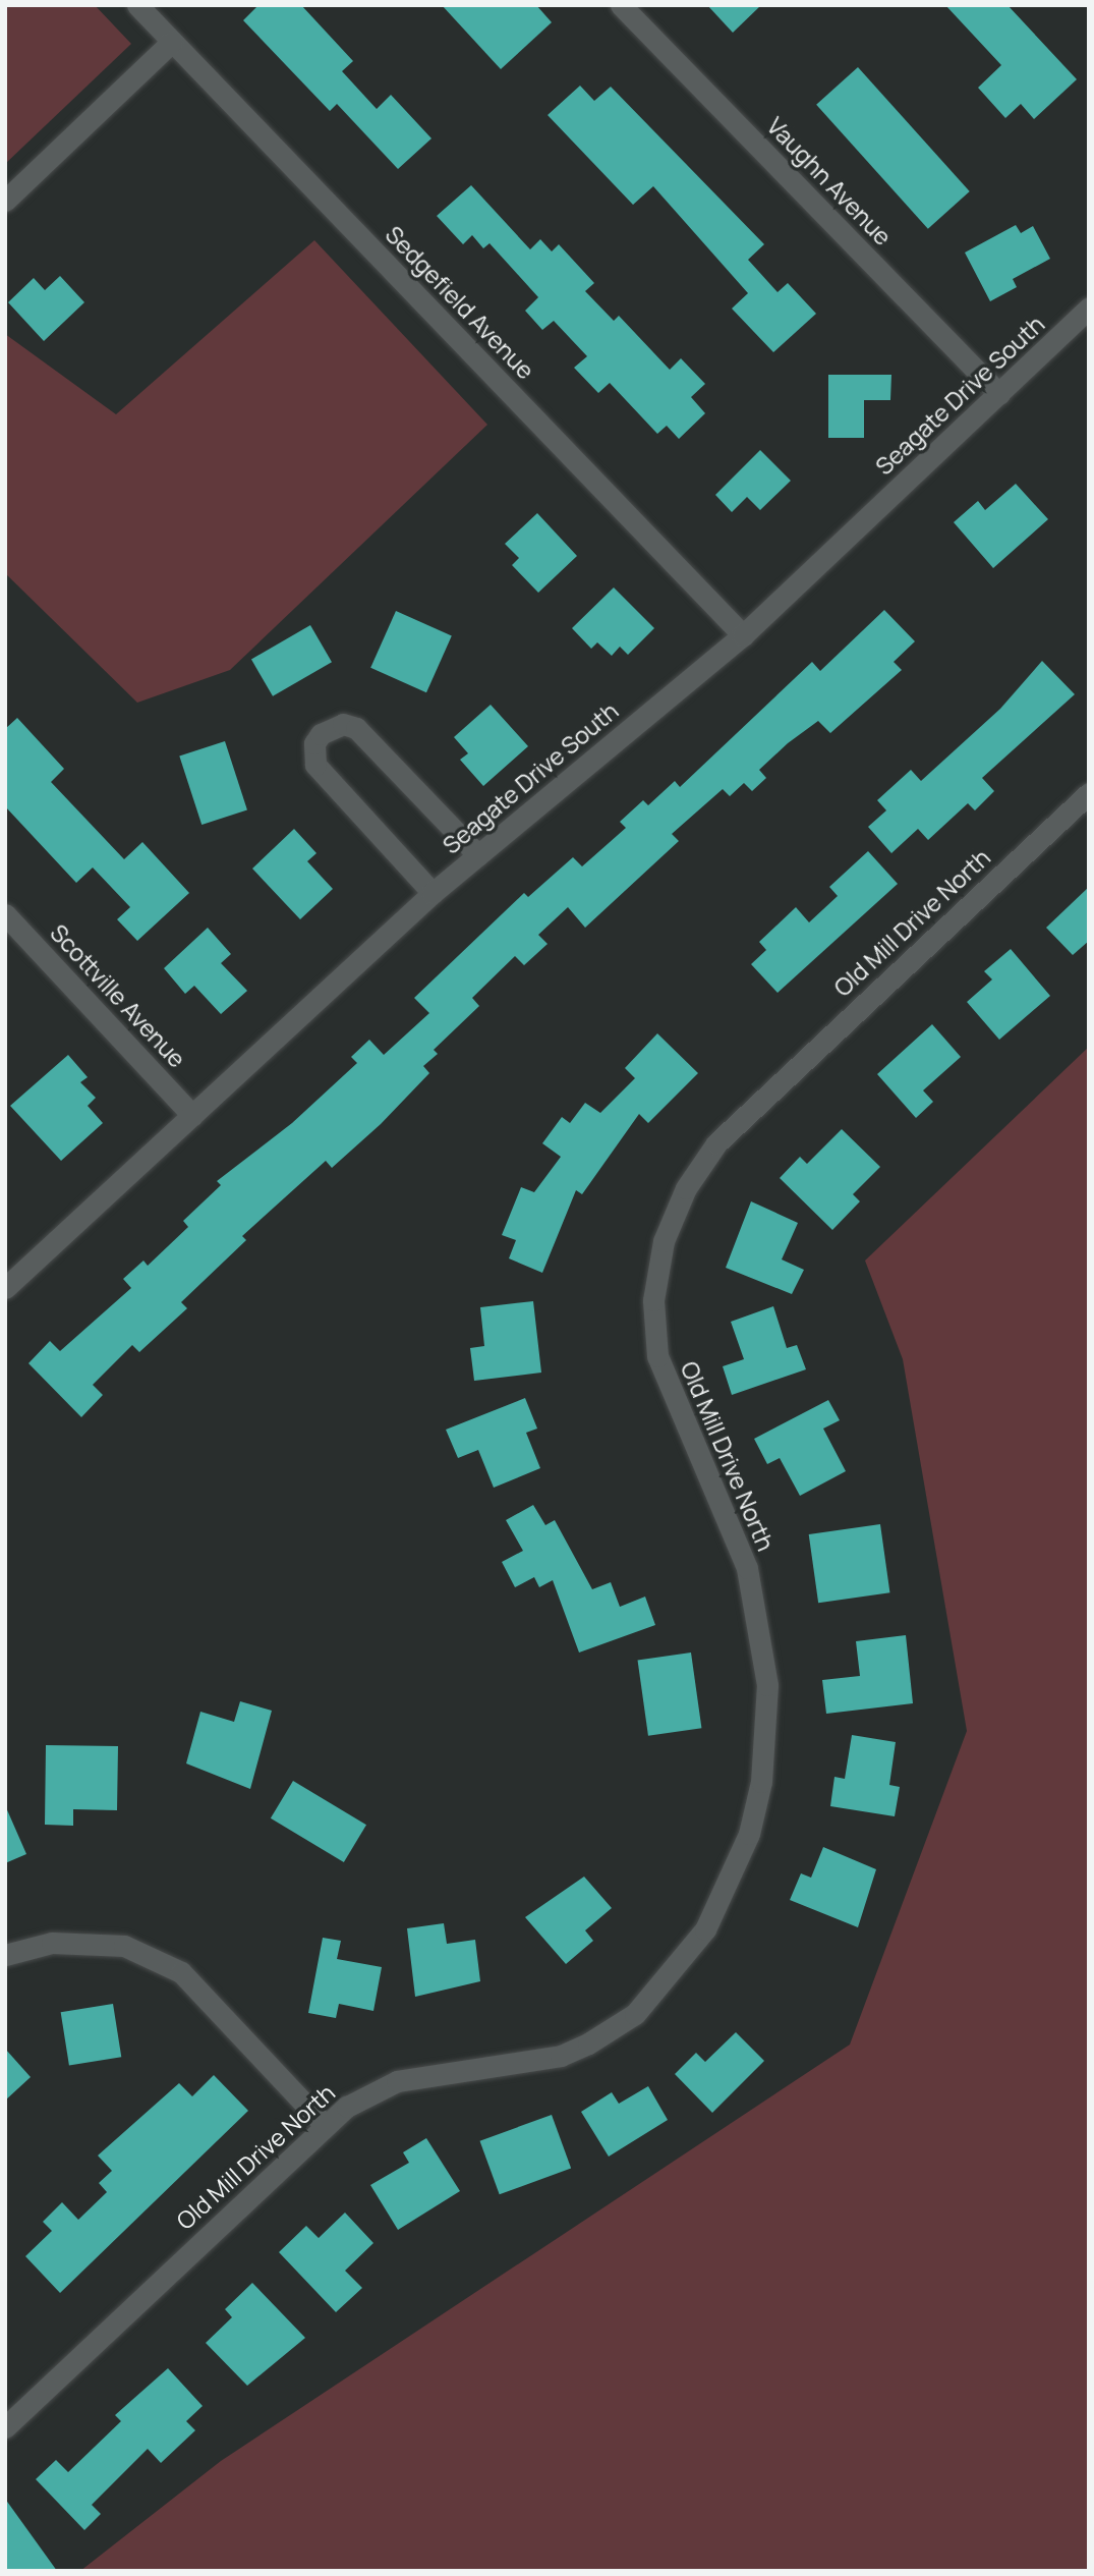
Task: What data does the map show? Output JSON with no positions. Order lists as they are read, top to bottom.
{
  "streets": {
    "street": [
      "Vaughn Avenue",
      "Sedgefield Avenue",
      "Seagate Drive South",
      "Old Mill Drive North",
      "Scottville Avenue"
    ]
  },
  "crossings": [
    ["Vaughn Avenue", "Seagate Drive South"],
    ["Sedgefield Avenue", "Seagate Drive South"],
    ["Seagate Drive South", "Scottville Avenue"]
  ]
}
